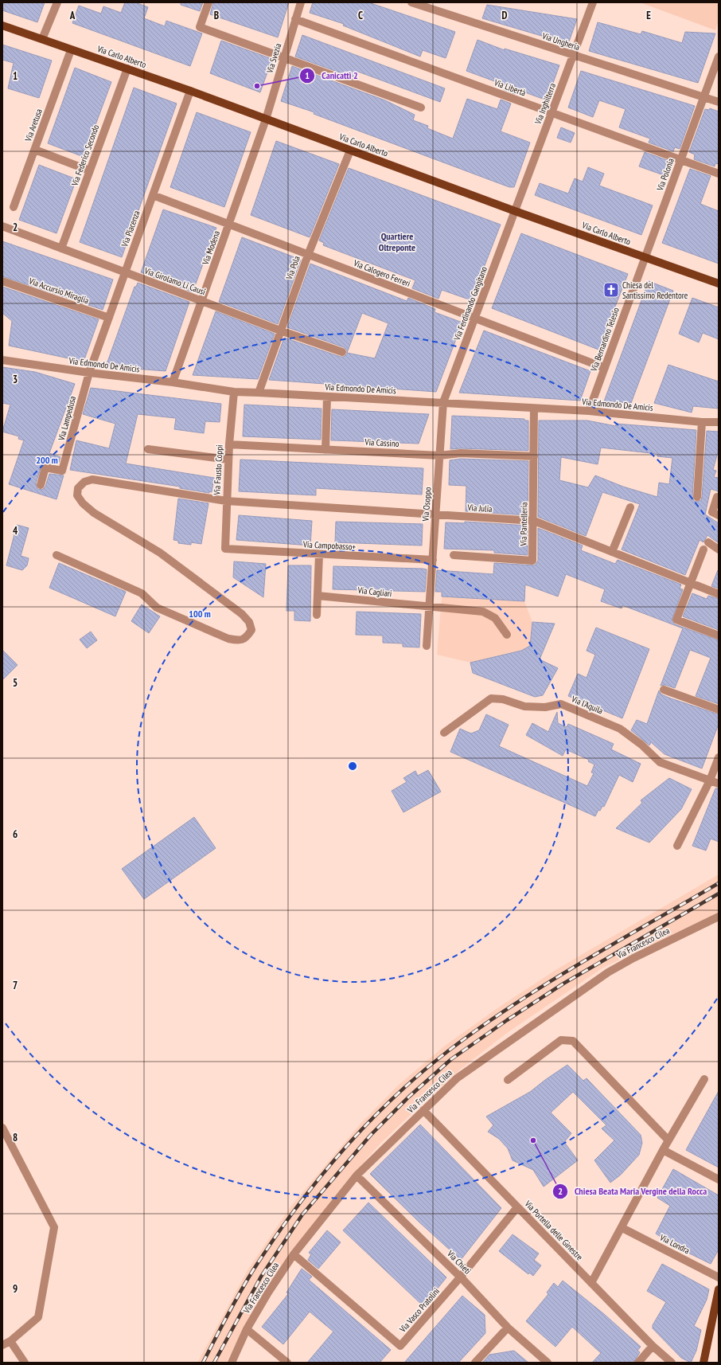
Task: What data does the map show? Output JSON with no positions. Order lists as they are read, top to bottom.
{
  "streets": {
    "main road": ["Via Carlo Alberto"],
    "street": [
      "Via Ungheria",
      "Via Svezia",
      "Via Libertà",
      "Via Inghilterra",
      "Via Aretusa",
      "Via Federico Secondo",
      "Via Polonia",
      "Via Piacenza",
      "Via Modena",
      "Via Pola",
      "Via Calogero Ferreri",
      "Via Girolamo Li Causi",
      "Via Accursio Miraglia",
      "Via Ferdinando Gangitano",
      "Via Bernardino Telesio",
      "Via Edmondo De Amicis",
      "Via Lampedusa",
      "Via Cassino",
      "Via Fausto Coppi",
      "Via Osoppo",
      "Via Julia",
      "Via Pantelleria",
      "Via Campobasso+",
      "Via Cagliari",
      "Via l'Aquila",
      "Via Francesco Cilea",
      "Via Portella delle Ginestre",
      "Via Londra",
      "Via Chieti",
      "Via Vasco Pratolini"
    ]
  },
  "crossings": [
    ["Via Ungheria", "Via Inghilterra"],
    ["Via Ungheria", "Via Polonia"],
    ["Via Carlo Alberto", "Via Svezia"],
    ["Via Carlo Alberto", "Via Inghilterra"],
    ["Via Carlo Alberto", "Via Aretusa"],
    ["Via Carlo Alberto", "Via Federico Secondo"],
    ["Via Carlo Alberto", "Via Polonia"],
    ["Via Carlo Alberto", "Via Piacenza"],
    ["Via Carlo Alberto", "Via Modena"],
    ["Via Carlo Alberto", "Via Pola"],
    ["Via Carlo Alberto", "Via Ferdinando Gangitano"],
    ["Via Carlo Alberto", "Via Bernardino Telesio"],
    ["Via Svezia", "Via Libertà"],
    ["Via Svezia", "Via Modena"],
    ["Via Libertà", "Via Inghilterra"],
    ["Via Libertà", "Via Polonia"],
    ["Via Inghilterra", "Via Ferdinando Gangitano"],
    ["Via Federico Secondo", "Via Girolamo Li Causi"],
    ["Via Polonia", "Via Bernardino Telesio"],
    ["Via Piacenza", "Via Calogero Ferreri"],
    ["Via Piacenza", "Via Girolamo Li Causi"],
    ["Via Piacenza", "Via Accursio Miraglia"],
    ["Via Piacenza", "Via Edmondo De Amicis"],
    ["Via Piacenza", "Via Lampedusa"],
    ["Via Modena", "Via Calogero Ferreri"],
    ["Via Modena", "Via Girolamo Li Causi"],
    ["Via Modena", "Via Edmondo De Amicis"],
    ["Via Pola", "Via Calogero Ferreri"],
    ["Via Pola", "Via Girolamo Li Causi"],
    ["Via Pola", "Via Edmondo De Amicis"],
    ["Via Calogero Ferreri", "Via Ferdinando Gangitano"],
    ["Via Calogero Ferreri", "Via Bernardino Telesio"],
    ["Via Ferdinando Gangitano", "Via Edmondo De Amicis"],
    ["Via Ferdinando Gangitano", "Via Osoppo"],
    ["Via Bernardino Telesio", "Via Edmondo De Amicis"],
    ["Via Edmondo De Amicis", "Via Lampedusa"],
    ["Via Edmondo De Amicis", "Via Fausto Coppi"],
    ["Via Edmondo De Amicis", "Via Osoppo"],
    ["Via Edmondo De Amicis", "Via Pantelleria"],
    ["Via Cassino", "Via Fausto Coppi"],
    ["Via Cassino", "Via Osoppo"],
    ["Via Cassino", "Via Pantelleria"],
    ["Via Fausto Coppi", "Via Julia"],
    ["Via Fausto Coppi", "Via Campobasso+"],
    ["Via Osoppo", "Via Julia"],
    ["Via Osoppo", "Via Campobasso+"],
    ["Via Osoppo", "Via Cagliari"],
    ["Via Julia", "Via Pantelleria"],
    ["Via Francesco Cilea", "Via Portella delle Ginestre"],
    ["Via Francesco Cilea", "Via Chieti"],
    ["Via Francesco Cilea", "Via Vasco Pratolini"],
    ["Via Portella delle Ginestre", "Via Vasco Pratolini"],
    ["Via Chieti", "Via Vasco Pratolini"]
  ],
  "districts": ["Quartiere Oltreponte"],
  "places": {
    "other": ["Canicattì 2", "Chiesa Beata Maria Vergine della Rocca"],
    "church": ["Chiesa del Santissimo Redentore"]
  },
  "grid": {
    "columns": [
      "A",
      "B",
      "C",
      "D",
      "E"
    ],
    "rows": [
      "1",
      "2",
      "3",
      "4",
      "5",
      "6",
      "7",
      "8",
      "9"
    ]
  },
  "rings": ["200 m", "100 m"]
}
